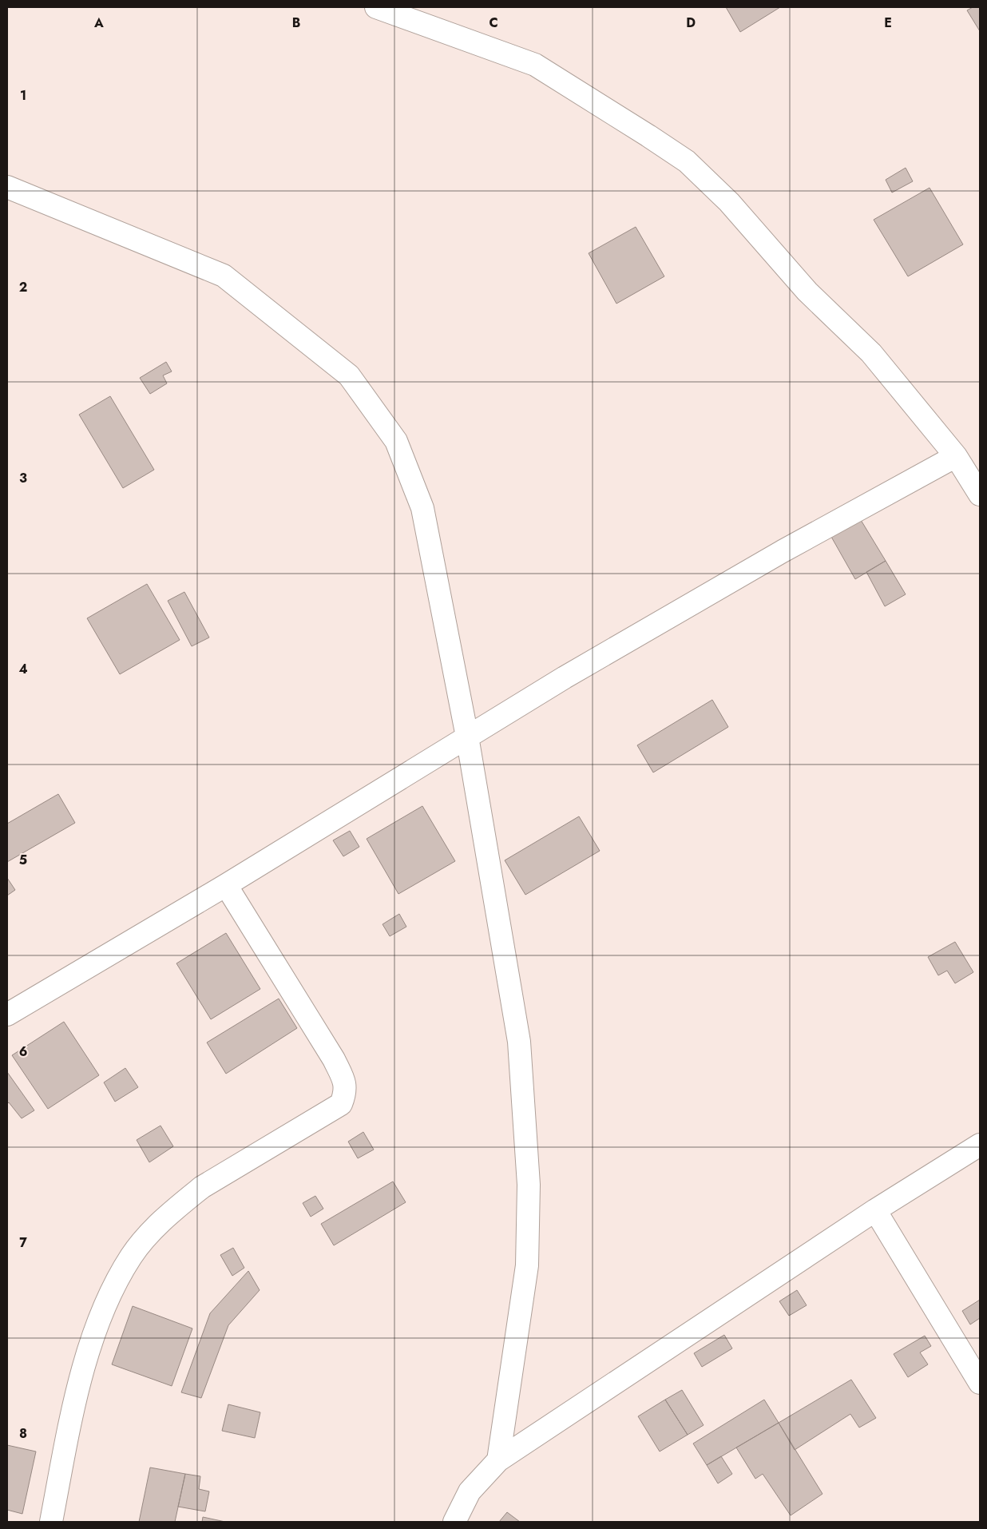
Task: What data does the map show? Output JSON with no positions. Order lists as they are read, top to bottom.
{
  "grid": {
    "columns": [
      "A",
      "B",
      "C",
      "D",
      "E"
    ],
    "rows": [
      "1",
      "2",
      "3",
      "4",
      "5",
      "6",
      "7",
      "8"
    ]
  }
}
